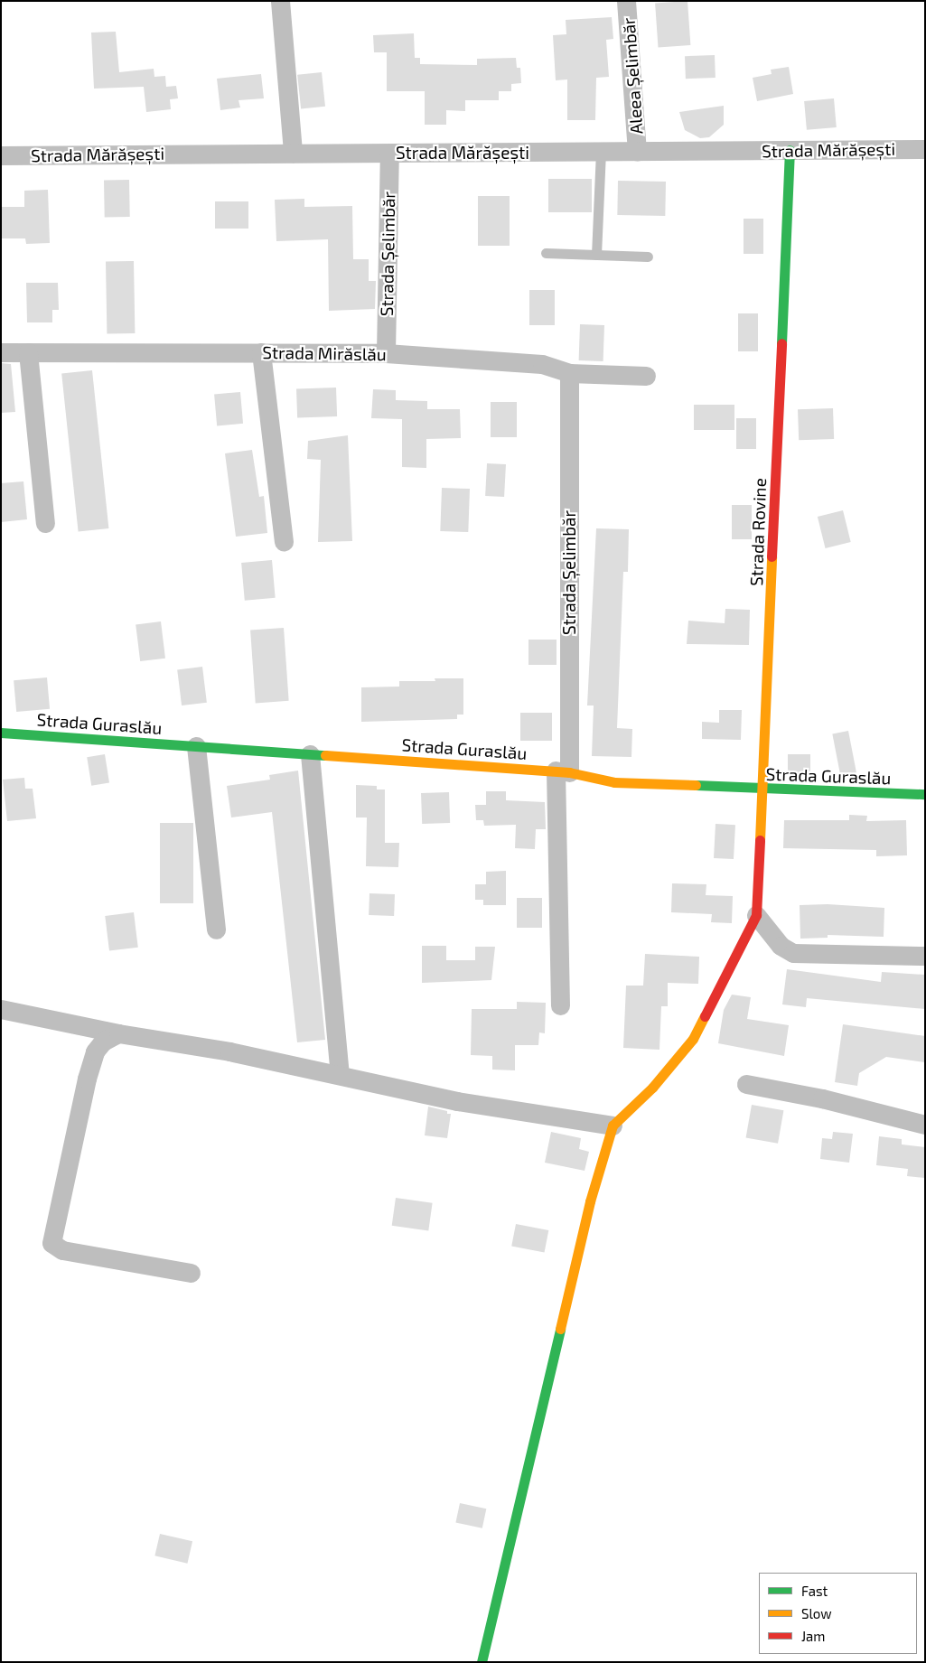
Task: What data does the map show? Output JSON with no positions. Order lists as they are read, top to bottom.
{
  "streets": {
    "street": [
      "Aleea Șelimbăr",
      "Strada Mărășești",
      "Strada Șelimbăr",
      "Strada Mirăslău",
      "Strada Rovine",
      "Strada Guraslău"
    ]
  },
  "crossings": [
    ["Aleea Șelimbăr", "Strada Mărășești"],
    ["Strada Mărășești", "Strada Șelimbăr"],
    ["Strada Mărășești", "Strada Rovine"],
    ["Strada Șelimbăr", "Strada Mirăslău"],
    ["Strada Șelimbăr", "Strada Guraslău"],
    ["Strada Rovine", "Strada Guraslău"]
  ],
  "legend": ["Fast", "Slow", "Jam"]
}
